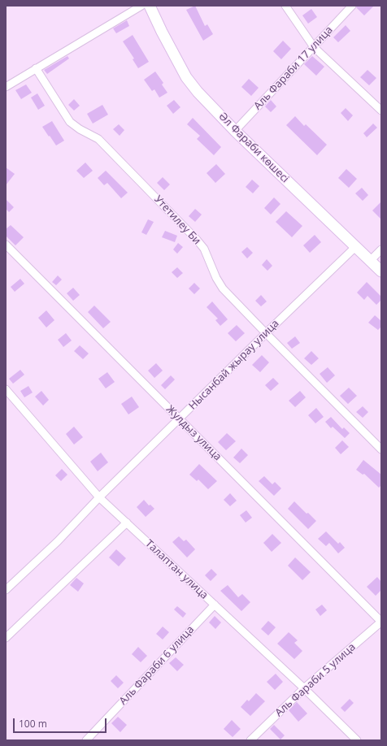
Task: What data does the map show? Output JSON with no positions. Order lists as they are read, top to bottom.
{
  "streets": {
    "street": [
      "Аль Фараби 17 улица",
      "Әл Фараби көшесі",
      "Утетилеу Би",
      "Нысанбай жырау улица",
      "Жулдыз улица",
      "Талаптан улица",
      "Аль Фараби 6 улица",
      "Аль Фараби 5 улица"
    ]
  },
  "crossings": [
    ["Аль Фараби 17 улица", "Әл Фараби көшесі"],
    ["Әл Фараби көшесі", "Нысанбай жырау улица"],
    ["Утетилеу Би", "Нысанбай жырау улица"],
    ["Нысанбай жырау улица", "Жулдыз улица"],
    ["Нысанбай жырау улица", "Талаптан улица"],
    ["Жулдыз улица", "Аль Фараби 5 улица"],
    ["Талаптан улица", "Аль Фараби 6 улица"],
    ["Талаптан улица", "Аль Фараби 5 улица"]
  ],
  "scale_bar": "100 m"
}
